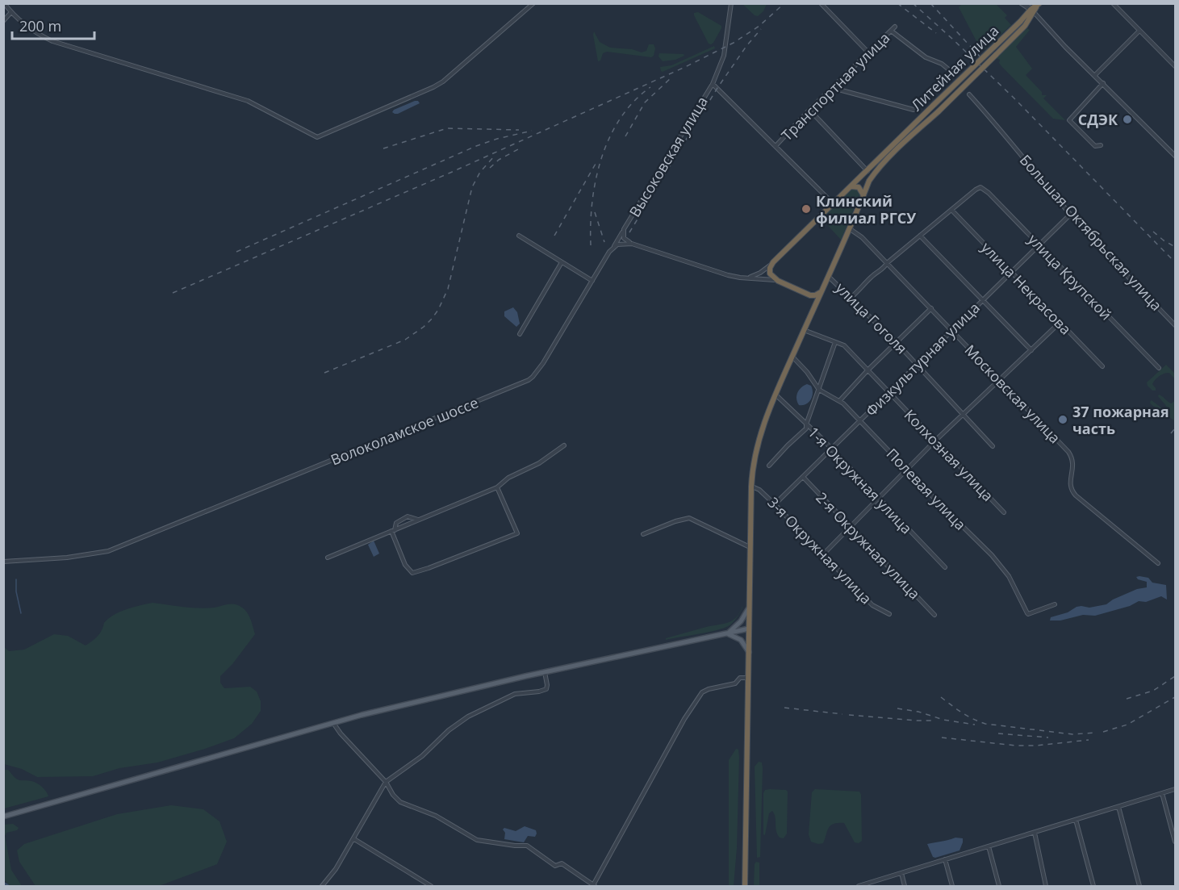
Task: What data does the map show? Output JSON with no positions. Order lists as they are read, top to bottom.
{
  "streets": {
    "highway": ["Литейная улица"],
    "street": [
      "Транспортная улица",
      "Высоковская улица",
      "Большая Октябрьская улица",
      "улица Крупской",
      "улица Некрасова",
      "улица Гоголя",
      "Физкультурная улица",
      "Московская улица",
      "Волоколамское шоссе",
      "Колхозная улица",
      "1-я Окружная улица",
      "Полевая улица",
      "2-я Окружная улица",
      "3-я Окружная улица"
    ]
  },
  "crossings": [
    ["Литейная улица", "улица Гоголя"],
    ["Литейная улица", "Московская улица"],
    ["Литейная улица", "Колхозная улица"],
    ["Литейная улица", "1-я Окружная улица"],
    ["Литейная улица", "Полевая улица"],
    ["Литейная улица", "3-я Окружная улица"],
    ["Высоковская улица", "Волоколамское шоссе"],
    ["Большая Октябрьская улица", "Физкультурная улица"],
    ["улица Крупской", "улица Некрасова"],
    ["улица Крупской", "Физкультурная улица"],
    ["улица Некрасова", "Физкультурная улица"],
    ["улица Гоголя", "Физкультурная улица"],
    ["Физкультурная улица", "Московская улица"],
    ["Физкультурная улица", "Колхозная улица"],
    ["Физкультурная улица", "1-я Окружная улица"],
    ["Физкультурная улица", "Полевая улица"],
    ["Физкультурная улица", "2-я Окружная улица"],
    ["Физкультурная улица", "3-я Окружная улица"]
  ],
  "places": ["СДЭК", "Клинский филиал РГСУ", "37 пожарная часть"],
  "scale_bar": "200 m"
}
